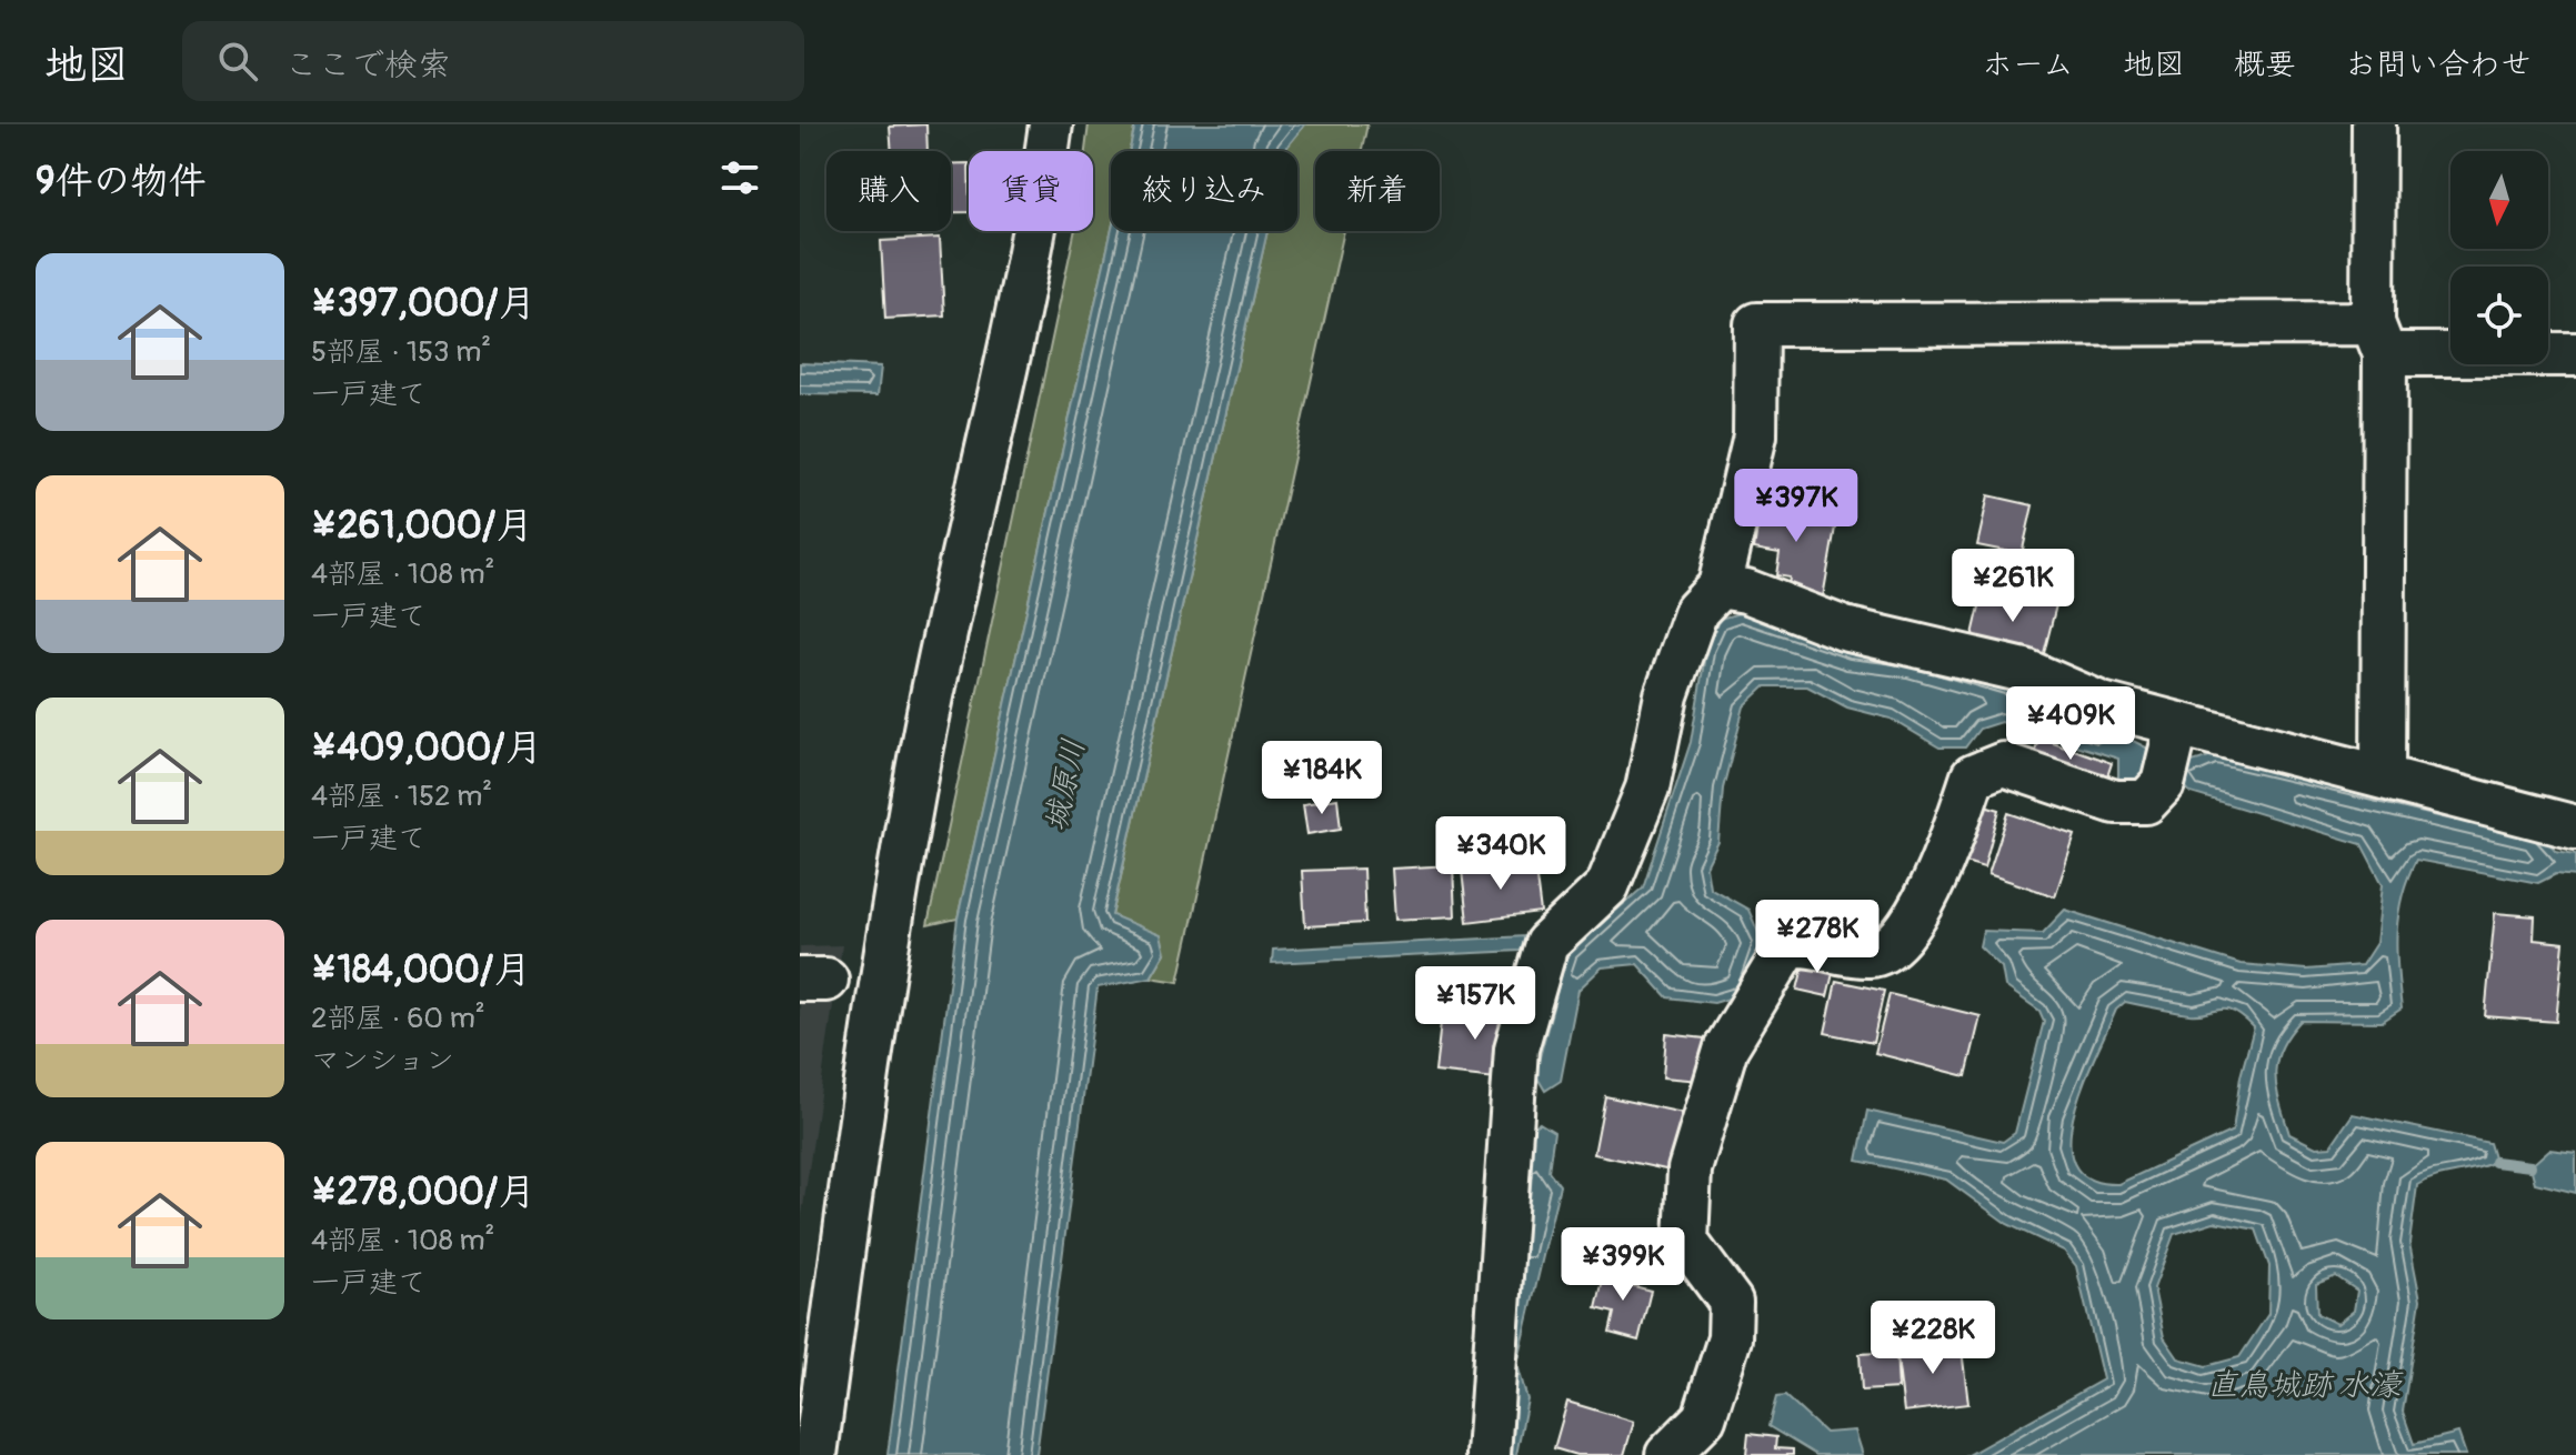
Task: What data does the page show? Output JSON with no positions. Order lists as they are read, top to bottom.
{
  "water": ["城原川", "直鳥城跡 水濠"],
  "north": "bottom",
  "page": {
    "header": "地図",
    "search": "ここで検索",
    "nav": [
      "ホーム",
      "地図",
      "概要",
      "お問い合わせ"
    ],
    "heading": "9件の物件",
    "chip": [
      "購入",
      "賃貸",
      "絞り込み",
      "新着"
    ],
    "list": [
      {
        "name": "¥397,000/月",
        "note": "5部屋 · 153 m² · 一戸建て"
      },
      {
        "name": "¥261,000/月",
        "note": "4部屋 · 108 m² · 一戸建て"
      },
      {
        "name": "¥409,000/月",
        "note": "4部屋 · 152 m² · 一戸建て"
      },
      {
        "name": "¥184,000/月",
        "note": "2部屋 · 60 m² · マンション"
      },
      {
        "name": "¥278,000/月",
        "note": "4部屋 · 108 m² · 一戸建て"
      }
    ],
    "price": [
      "¥397K",
      "¥261K",
      "¥409K",
      "¥184K",
      "¥340K",
      "¥278K",
      "¥157K",
      "¥399K",
      "¥228K"
    ]
  }
}
